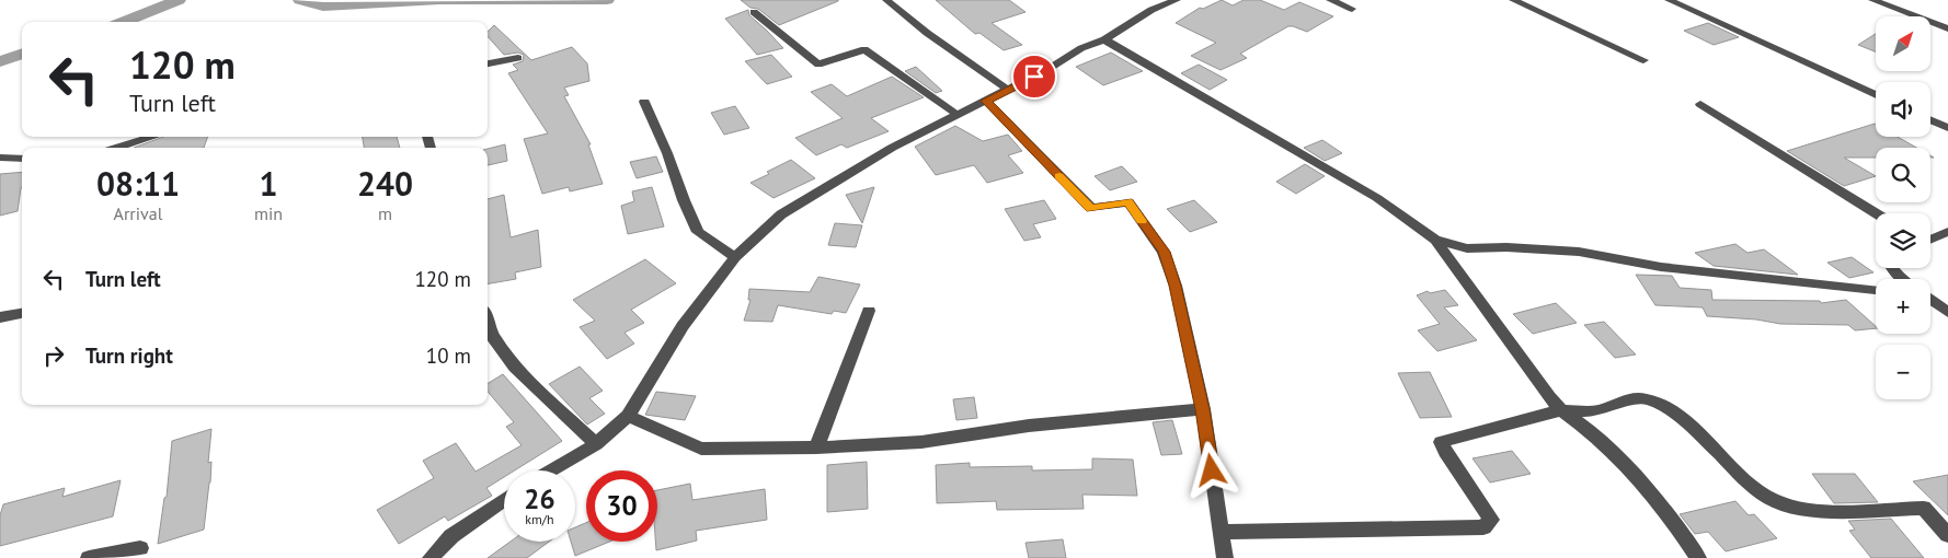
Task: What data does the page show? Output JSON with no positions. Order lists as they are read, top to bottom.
{
  "north": "top right",
  "page": {
    "map_buttons": ["+", "−"],
    "turn": ["120 m", "Turn left"],
    "eta": [
      "08:11",
      "Arrival",
      "1",
      "min",
      "240",
      "m"
    ],
    "list": [
      {
        "name": "Turn left",
        "value": "120 m"
      },
      {
        "name": "Turn right",
        "value": "10 m"
      }
    ],
    "speed": "26 km/h",
    "limit": "30"
  }
}
